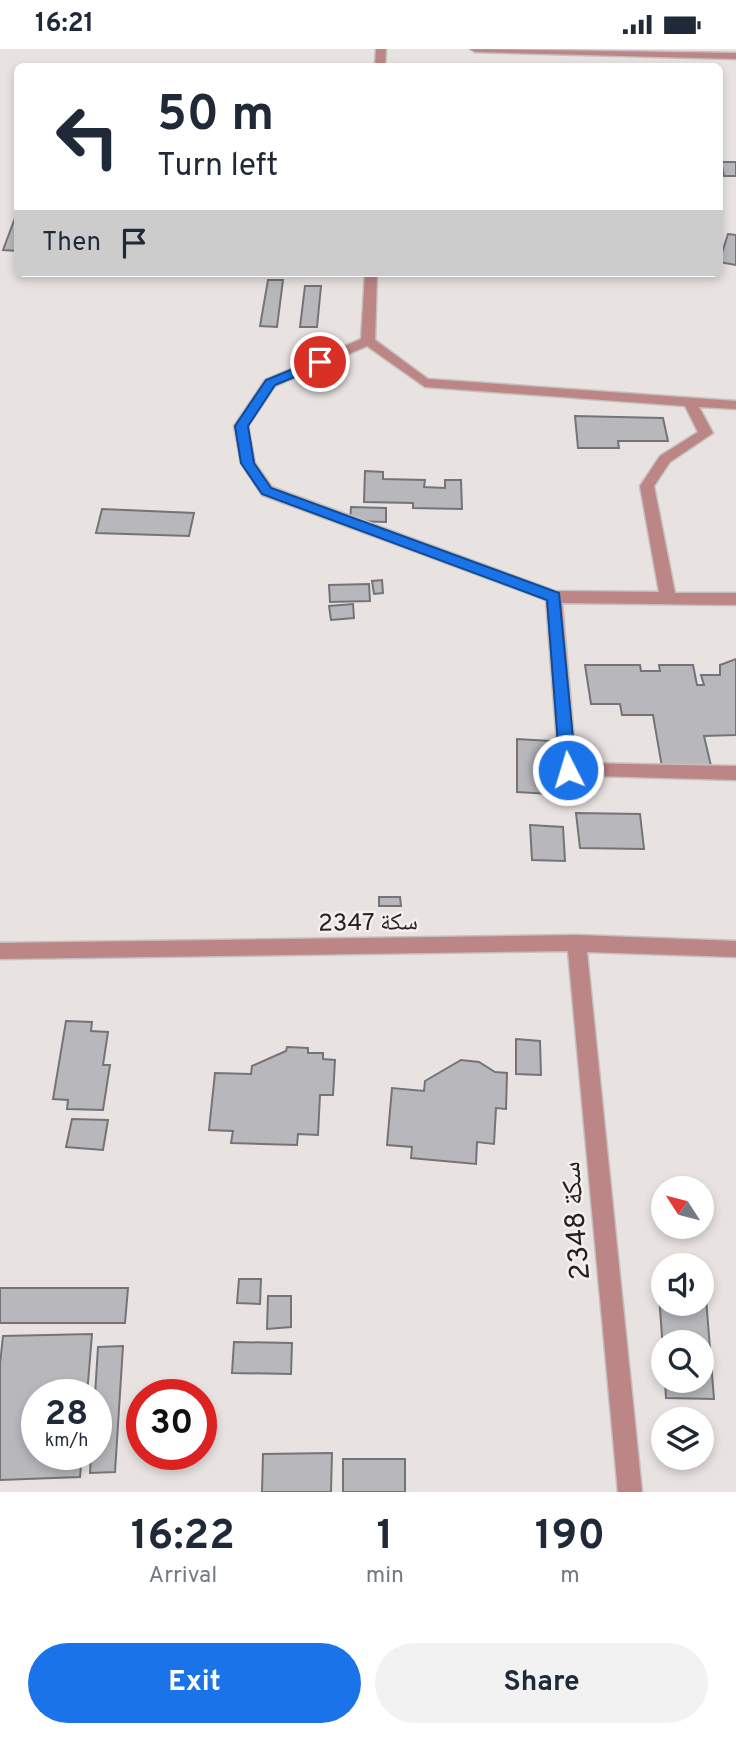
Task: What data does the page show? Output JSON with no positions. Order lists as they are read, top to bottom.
{
  "streets": {
    "street": ["سكة 2347", "سكة 2348"]
  },
  "crossings": [
    ["سكة 2347", "سكة 2348"]
  ],
  "north": "top left",
  "page": {
    "status": "16:21",
    "turn": ["50 m", "Turn left"],
    "then": "Then",
    "speed": "28 km/h",
    "limit": "30",
    "eta": [
      "16:22",
      "Arrival",
      "1",
      "min",
      "190",
      "m"
    ],
    "buttons": ["Exit", "Share"]
  }
}
